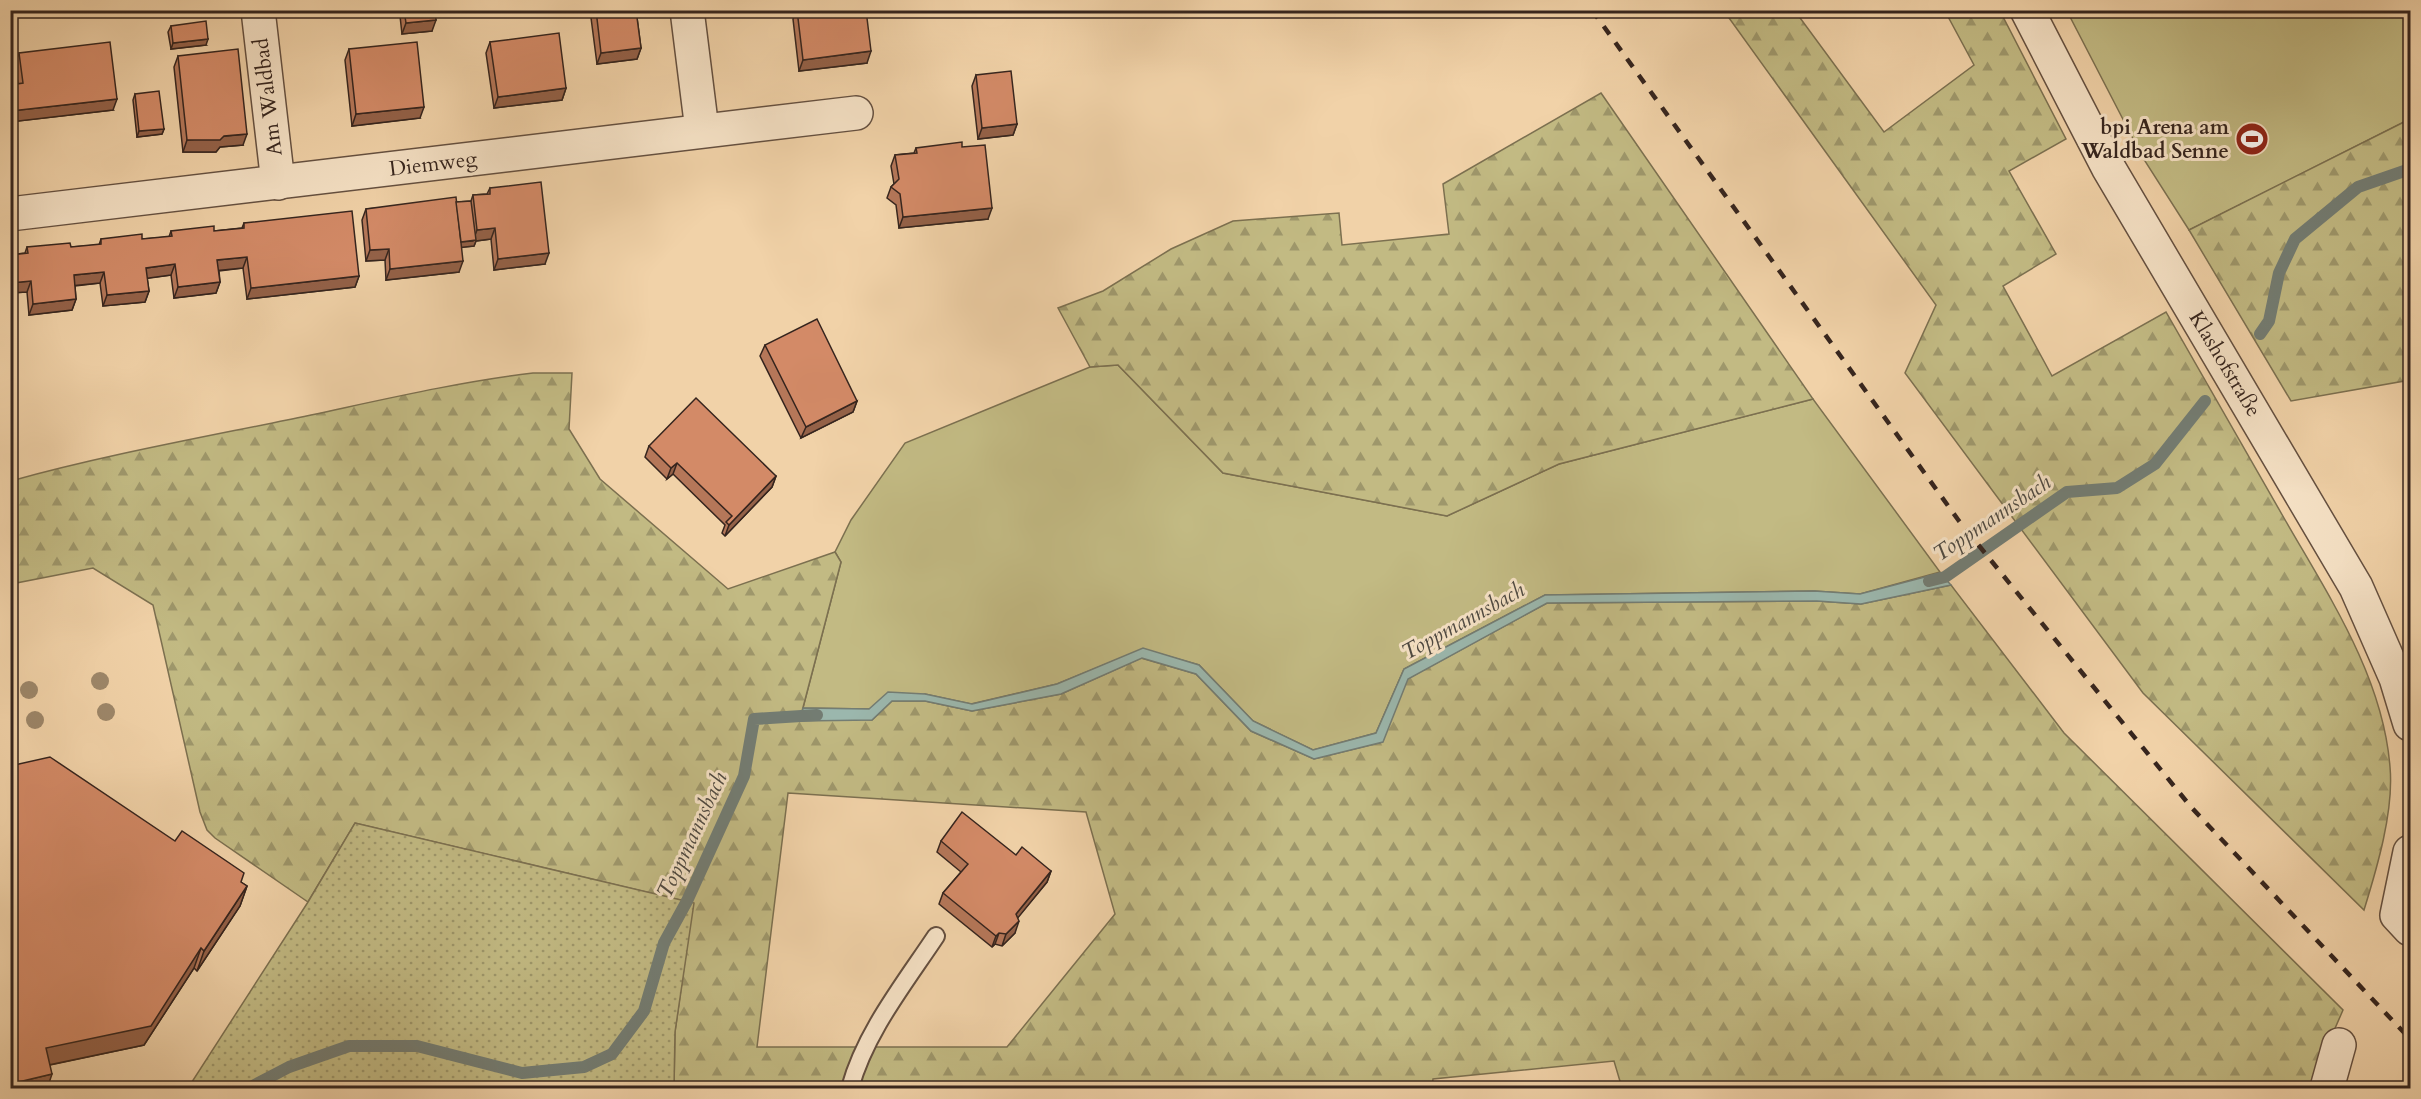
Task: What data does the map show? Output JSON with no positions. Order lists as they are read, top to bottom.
{
  "streets": {
    "street": ["Am Waldbad", "Diemweg", "Klashofstraße"]
  },
  "crossings": [
    ["Am Waldbad", "Diemweg"]
  ],
  "water": ["Toppmannsbach"],
  "places": {
    "sports": ["bpi Arena am Waldbad Senne"]
  }
}
